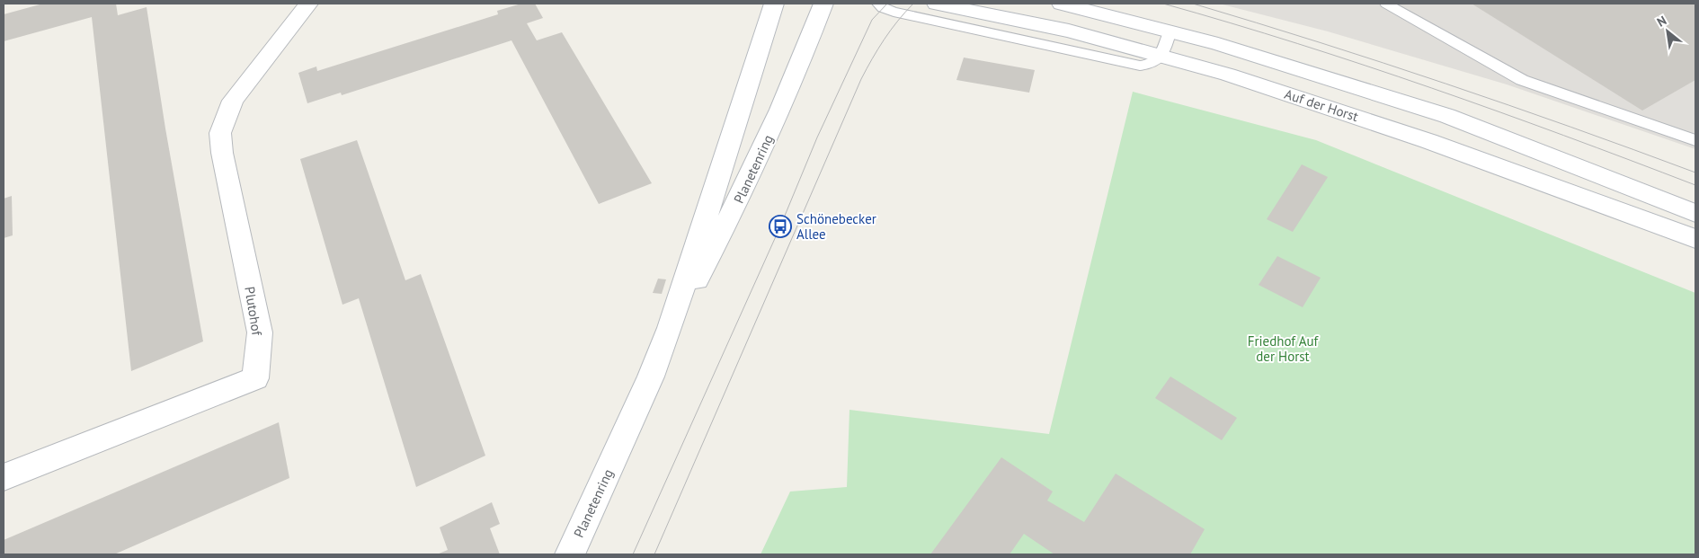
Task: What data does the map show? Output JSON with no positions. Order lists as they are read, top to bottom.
{
  "streets": {
    "street": ["Auf der Horst", "Planetenring", "Plutohof"]
  },
  "parks": ["Friedhof Auf der Horst"],
  "places": {
    "bus stop": ["Schönebecker Allee"]
  },
  "north": "top left"
}
